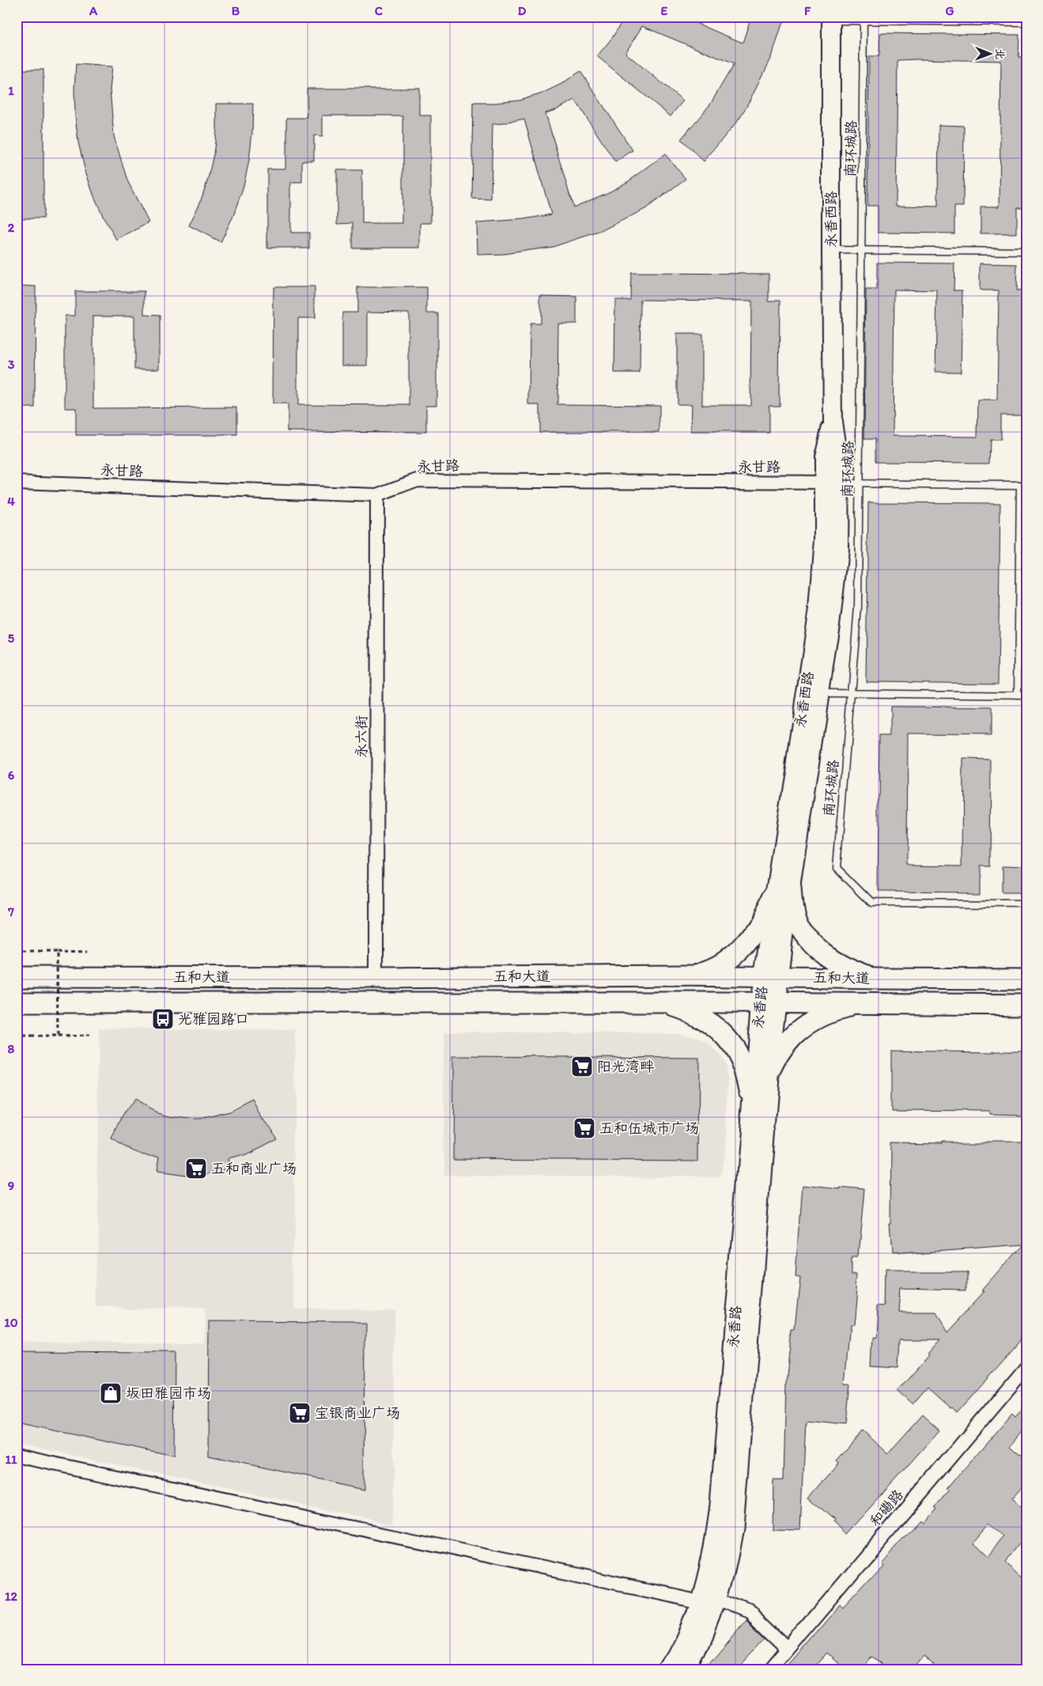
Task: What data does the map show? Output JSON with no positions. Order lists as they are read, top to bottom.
{
  "streets": {
    "main road": ["永香西路", "五和大道", "永香路"],
    "street": ["永甘路", "永六街", "和磡路"],
    "lane": ["南环城路"]
  },
  "crossings": [
    ["永香西路", "永甘路"],
    ["永香西路", "五和大道"],
    ["永香西路", "永香路"],
    ["永甘路", "永六街"],
    ["永六街", "五和大道"],
    ["五和大道", "永香路"]
  ],
  "places": {
    "bus stop": ["光雅园路口"],
    "supermarket": [
      "阳光湾畔",
      "五和伍城市广场",
      "五和商业广场",
      "宝银商业广场"
    ],
    "shop": ["坂田雅园市场"]
  },
  "north": "right",
  "grid": {
    "columns": [
      "A",
      "B",
      "C",
      "D",
      "E",
      "F",
      "G"
    ],
    "rows": [
      "1",
      "2",
      "3",
      "4",
      "5",
      "6",
      "7",
      "8",
      "9",
      "10",
      "11",
      "12"
    ]
  }
}
